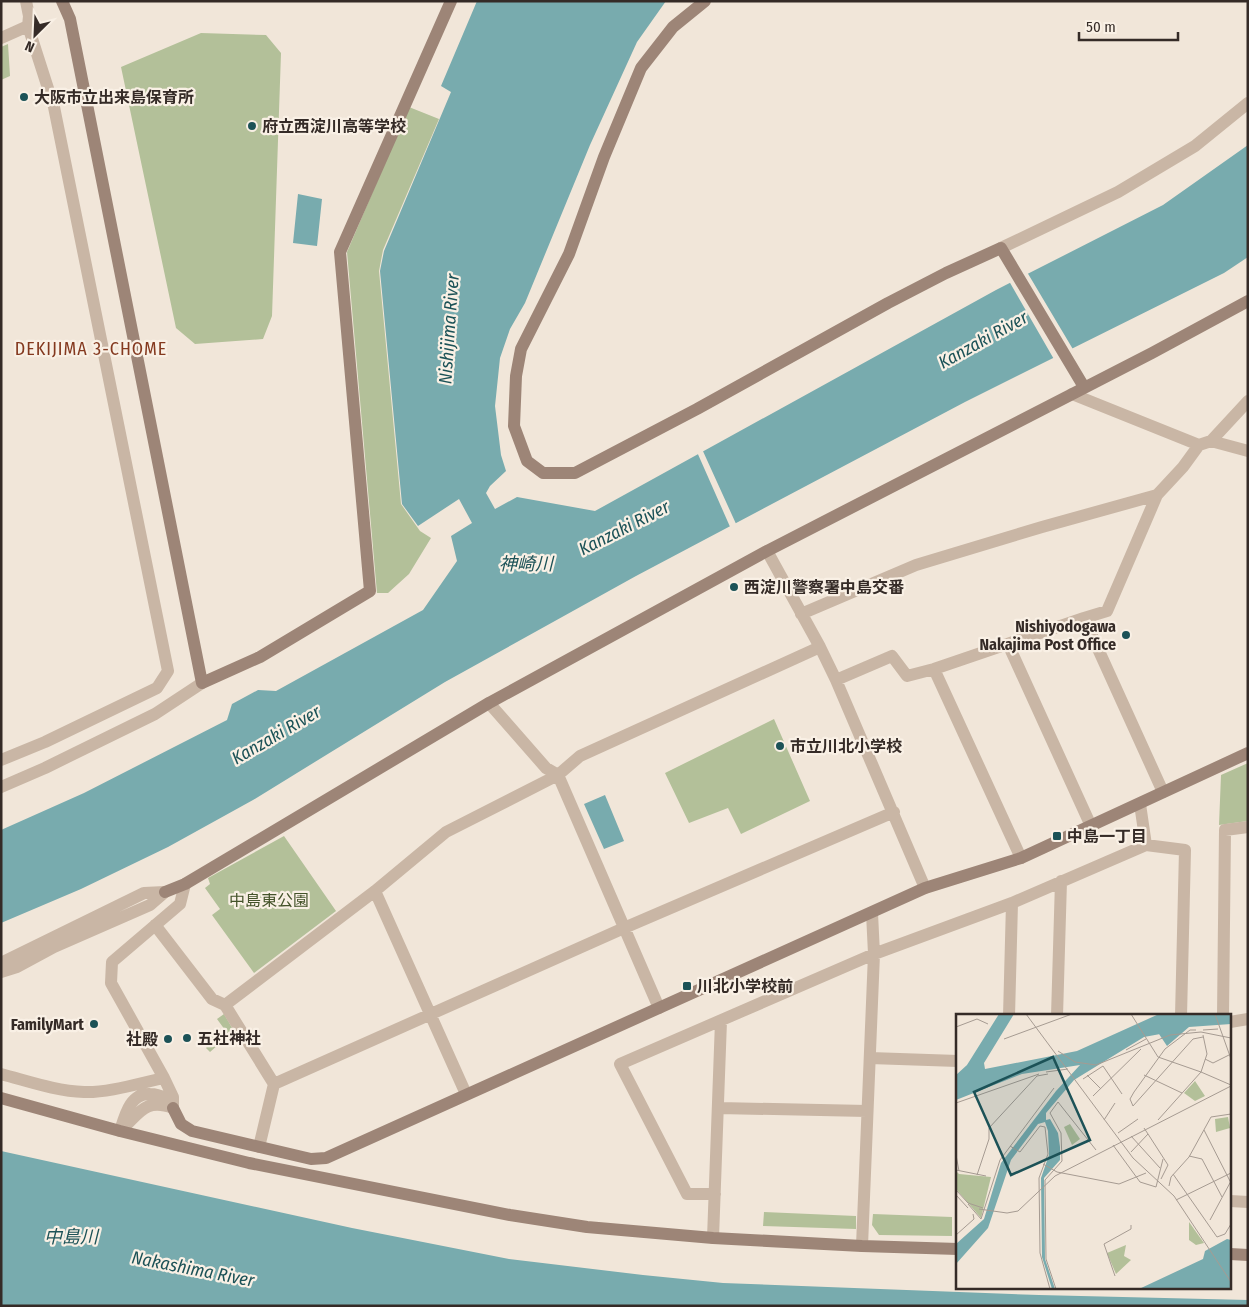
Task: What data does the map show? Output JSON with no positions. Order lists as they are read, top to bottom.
{
  "districts": ["DEKIJIMA 3-CHOME"],
  "water": [
    "Nishijima River",
    "Kanzaki River",
    "神崎川",
    "中島川",
    "Nakashima River"
  ],
  "parks": ["中島東公園"],
  "places": {
    "other": [
      "大阪市立出来島保育所",
      "府立西淀川高等学校",
      "西淀川警察署中島交番",
      "Nishiyodogawa Nakajima Post Office",
      "市立川北小学校",
      "FamilyMart",
      "五社神社",
      "社殿"
    ],
    "transit": ["中島一丁目", "川北小学校前"]
  },
  "scale_bar": "50 m",
  "north": "bottom left"
}
